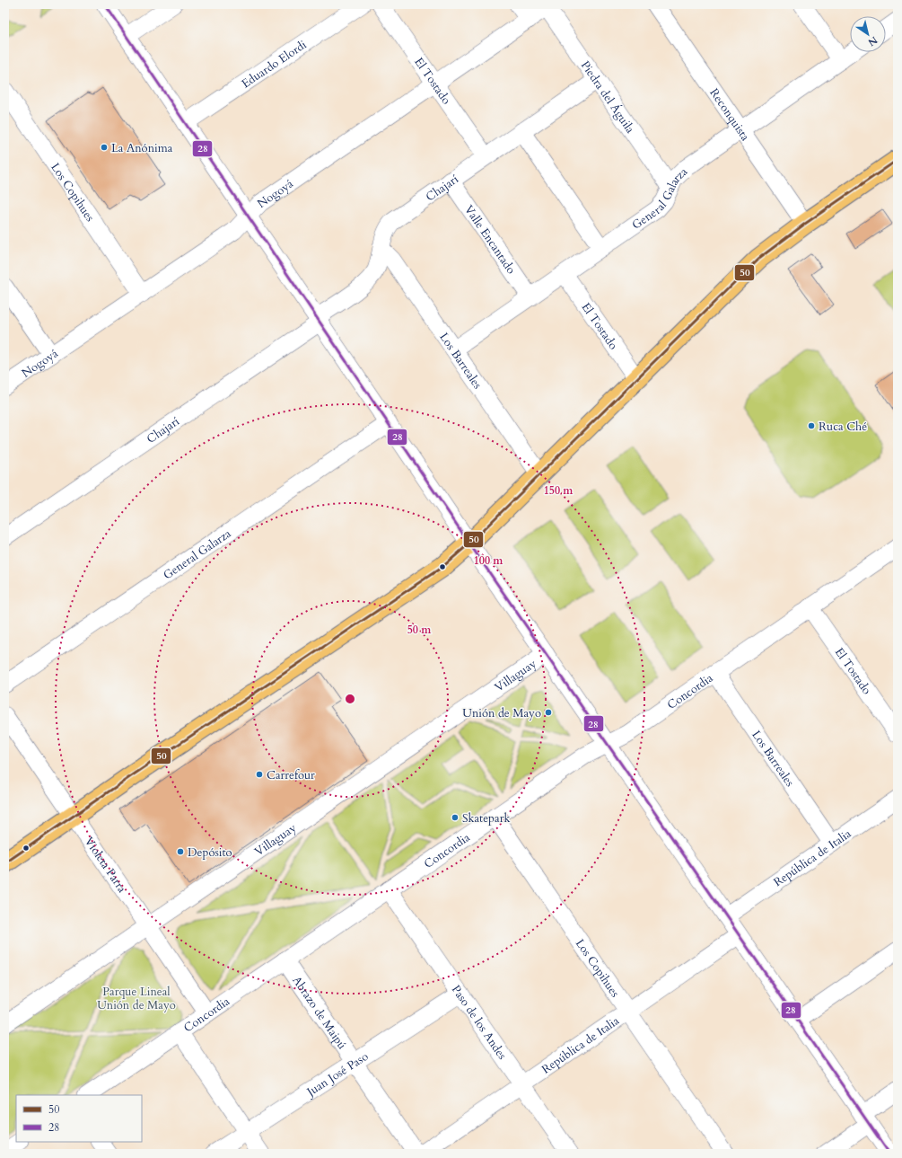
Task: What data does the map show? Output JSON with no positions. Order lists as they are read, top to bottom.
{
  "streets": {
    "street": [
      "Eduardo Elordi",
      "El Tostado",
      "Piedra del Águila",
      "Reconquista",
      "Chajarí",
      "Los Copihues",
      "Nogoyá",
      "General Galarza",
      "Valle Encantado",
      "Los Barreales",
      "Villaguay",
      "Concordia",
      "República de Italia",
      "Violeta Parra",
      "Abrazo de Maipú",
      "Paso de los Andes",
      "Juan José Paso"
    ]
  },
  "crossings": [
    ["El Tostado", "Chajarí"],
    ["El Tostado", "Nogoyá"],
    ["El Tostado", "General Galarza"],
    ["El Tostado", "Concordia"],
    ["Piedra del Águila", "Chajarí"],
    ["Piedra del Águila", "Nogoyá"],
    ["Piedra del Águila", "General Galarza"],
    ["Reconquista", "General Galarza"],
    ["Chajarí", "Valle Encantado"],
    ["Chajarí", "Los Barreales"],
    ["Los Copihues", "Nogoyá"],
    ["Los Copihues", "Concordia"],
    ["Los Copihues", "República de Italia"],
    ["General Galarza", "Valle Encantado"],
    ["General Galarza", "Los Barreales"],
    ["Los Barreales", "Concordia"],
    ["Los Barreales", "República de Italia"],
    ["Villaguay", "Violeta Parra"],
    ["Concordia", "Violeta Parra"],
    ["Concordia", "Abrazo de Maipú"],
    ["Concordia", "Paso de los Andes"],
    ["República de Italia", "Paso de los Andes"],
    ["Abrazo de Maipú", "Juan José Paso"],
    ["Paso de los Andes", "Juan José Paso"]
  ],
  "parks": ["Parque Lineal Unión de Mayo"],
  "places": [
    "La Anónima",
    "Ruca Ché",
    "Unión de Mayo",
    "Carrefour",
    "Skatepark",
    "Depósito"
  ],
  "lines": ["transit line 28", "transit line 50"],
  "legend": ["50", "28"],
  "north": "bottom right",
  "rings": ["150 m", "100 m", "50 m"]
}
